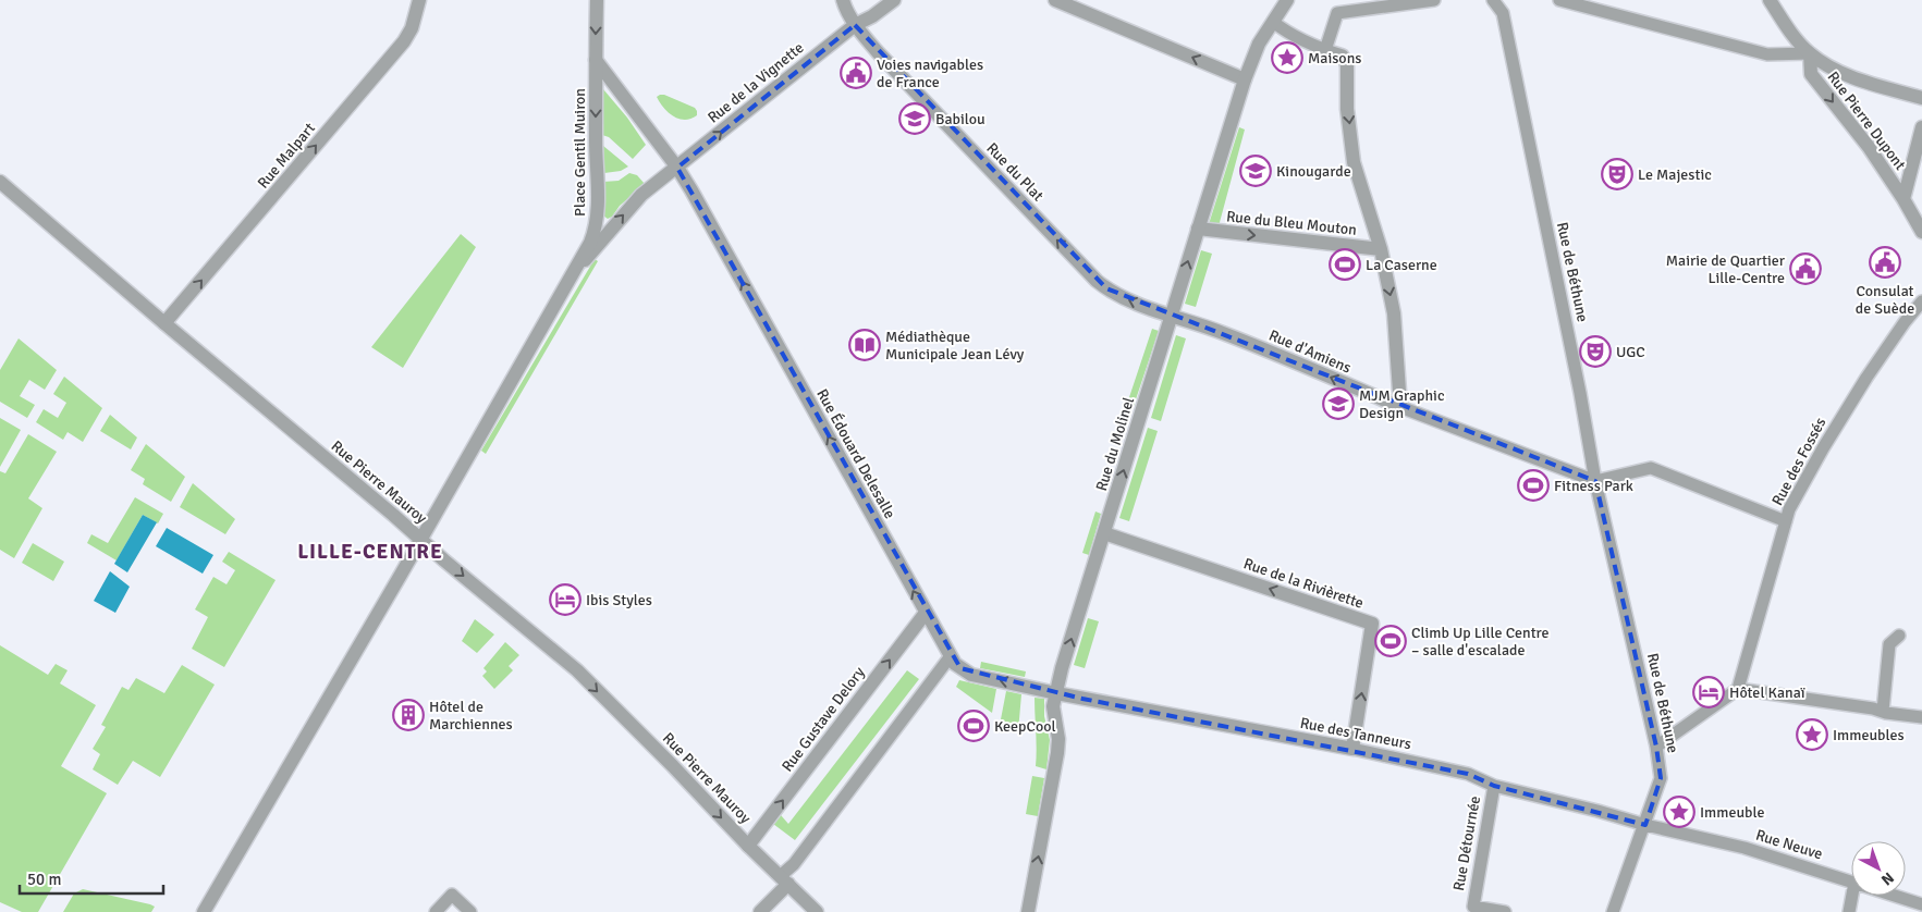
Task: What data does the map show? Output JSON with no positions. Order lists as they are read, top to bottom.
{
  "streets": {
    "street": [
      "Rue de la Vignette",
      "Rue Pierre Dupont",
      "Place Gentil Muiron",
      "Rue Malpart",
      "Rue du Plat",
      "Rue du Bleu Mouton",
      "Rue de Béthune",
      "Rue d'Amiens",
      "Rue du Molinel",
      "Rue Édouard Delesalle",
      "Rue des Fossés",
      "Rue Pierre Mauroy",
      "Rue de la Rivièrette",
      "Rue Gustave Delory",
      "Rue des Tanneurs",
      "Rue Détournée",
      "Rue Neuve"
    ]
  },
  "crossings": [
    ["Rue de la Vignette", "Place Gentil Muiron"],
    ["Rue de la Vignette", "Rue du Plat"],
    ["Rue de la Vignette", "Rue Édouard Delesalle"],
    ["Rue Malpart", "Rue Pierre Mauroy"],
    ["Rue du Plat", "Rue d'Amiens"],
    ["Rue du Plat", "Rue du Molinel"],
    ["Rue du Bleu Mouton", "Rue du Molinel"],
    ["Rue de Béthune", "Rue d'Amiens"],
    ["Rue de Béthune", "Rue des Tanneurs"],
    ["Rue de Béthune", "Rue Neuve"],
    ["Rue du Molinel", "Rue Édouard Delesalle"],
    ["Rue du Molinel", "Rue de la Rivièrette"],
    ["Rue du Molinel", "Rue des Tanneurs"],
    ["Rue Édouard Delesalle", "Rue Gustave Delory"],
    ["Rue Édouard Delesalle", "Rue des Tanneurs"],
    ["Rue Pierre Mauroy", "Rue Gustave Delory"],
    ["Rue de la Rivièrette", "Rue des Tanneurs"],
    ["Rue des Tanneurs", "Rue Détournée"],
    ["Rue des Tanneurs", "Rue Neuve"]
  ],
  "one_way": [
    "Rue de la Vignette",
    "Rue Pierre Dupont",
    "Place Gentil Muiron",
    "Rue Malpart",
    "Rue du Plat",
    "Rue du Bleu Mouton",
    "Rue d'Amiens",
    "Rue du Molinel",
    "Rue Édouard Delesalle",
    "Rue Pierre Mauroy",
    "Rue de la Rivièrette"
  ],
  "districts": ["LILLE-CENTRE"],
  "places": {
    "place": ["Maisons", "Immeubles", "Immeuble"],
    "public building": ["Voies navigables de France", "Consulat de Suède", "Mairie de Quartier Lille-Centre"],
    "school or university": ["Babilou", "Kinougarde", "MJM Graphic Design"],
    "theatre": ["Le Majestic", "UGC"],
    "sports": [
      "La Caserne",
      "Fitness Park",
      "Climb Up Lille Centre – salle d'escalade",
      "KeepCool"
    ],
    "library": ["Médiathèque Municipale Jean Lévy"],
    "hotel": ["Ibis Styles", "Hôtel Kanaï"],
    "building": ["Hôtel de Marchiennes"]
  },
  "scale_bar": "50 m",
  "north": "bottom right"
}
